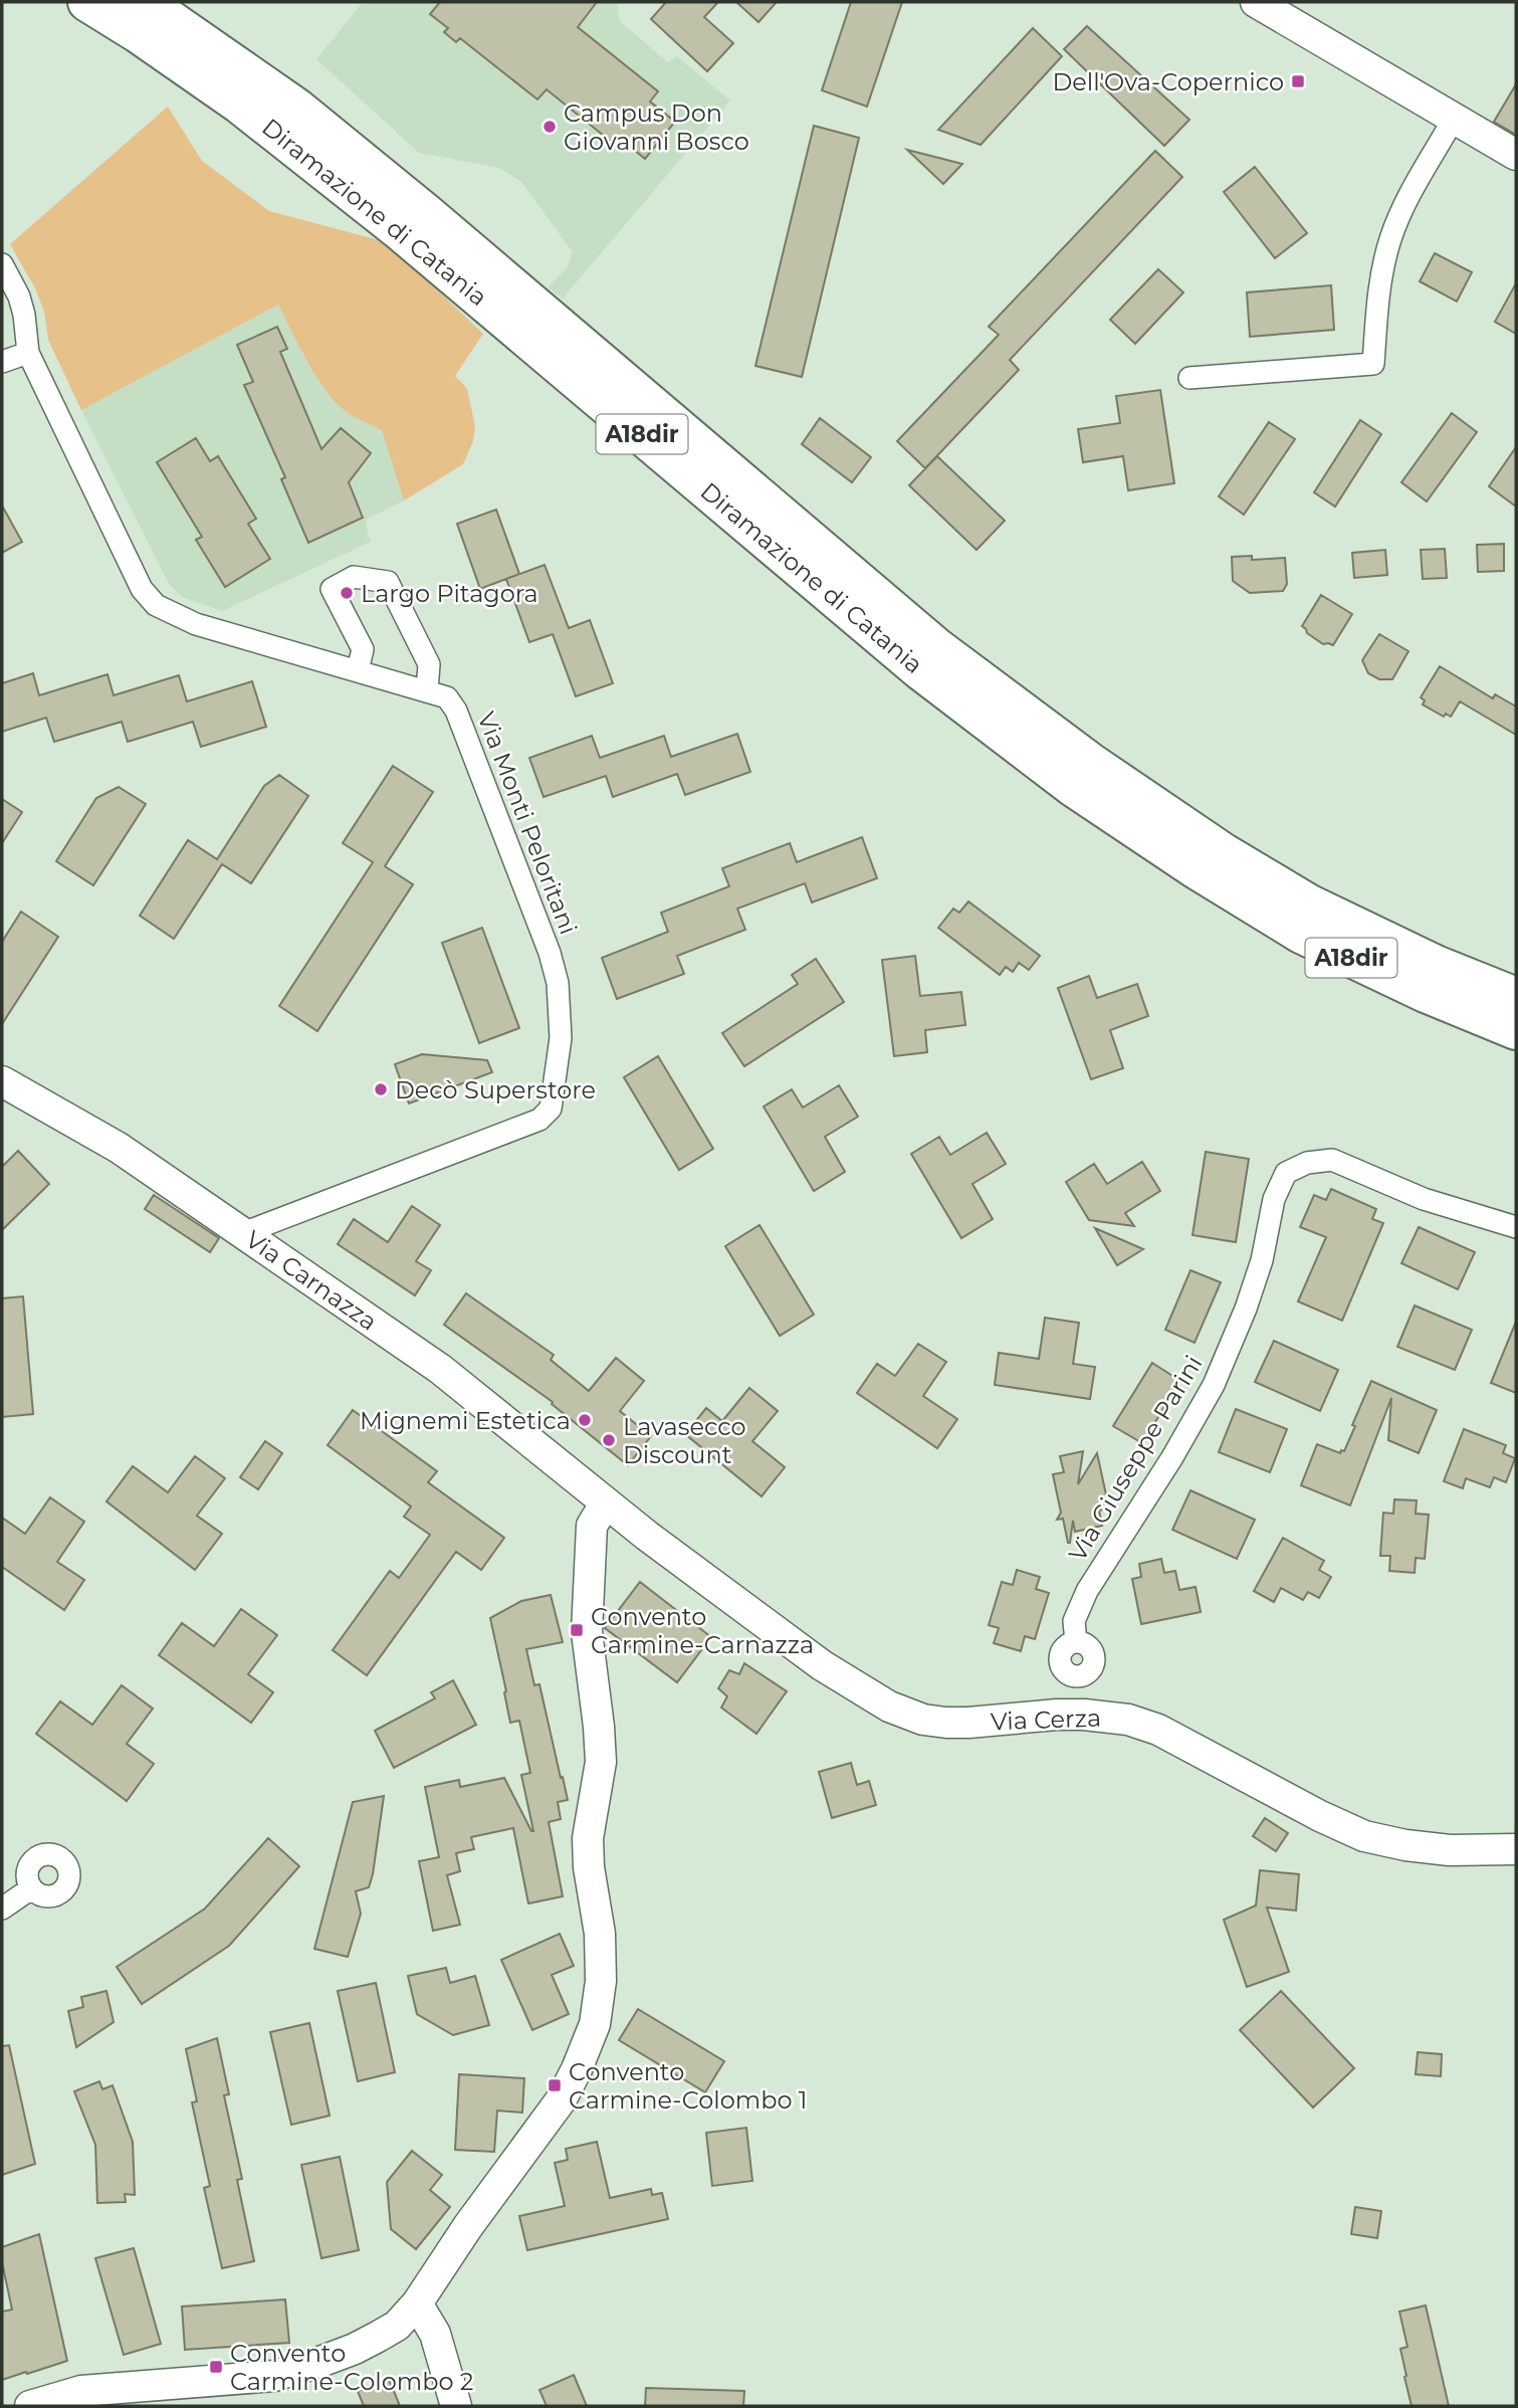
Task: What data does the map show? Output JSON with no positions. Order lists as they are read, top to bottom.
{
  "streets": {
    "highway": ["Diramazione di Catania", "A18dir"],
    "main road": ["Via Carnazza", "Via Cerza"],
    "street": ["Via Monti Peloritani", "Via Giuseppe Parini"]
  },
  "crossings": [
    ["Via Monti Peloritani", "Via Carnazza"],
    ["Via Carnazza", "Via Cerza"]
  ],
  "places": {
    "transit": [
      "Dell'Ova-Copernico",
      "Convento Carmine-Carnazza",
      "Convento Carmine-Colombo 1",
      "Convento Carmine-Colombo 2"
    ],
    "other": [
      "Campus Don Giovanni Bosco",
      "Largo Pitagora",
      "Decò Superstore",
      "Mignemi Estetica",
      "Lavasecco Discount"
    ]
  }
}
